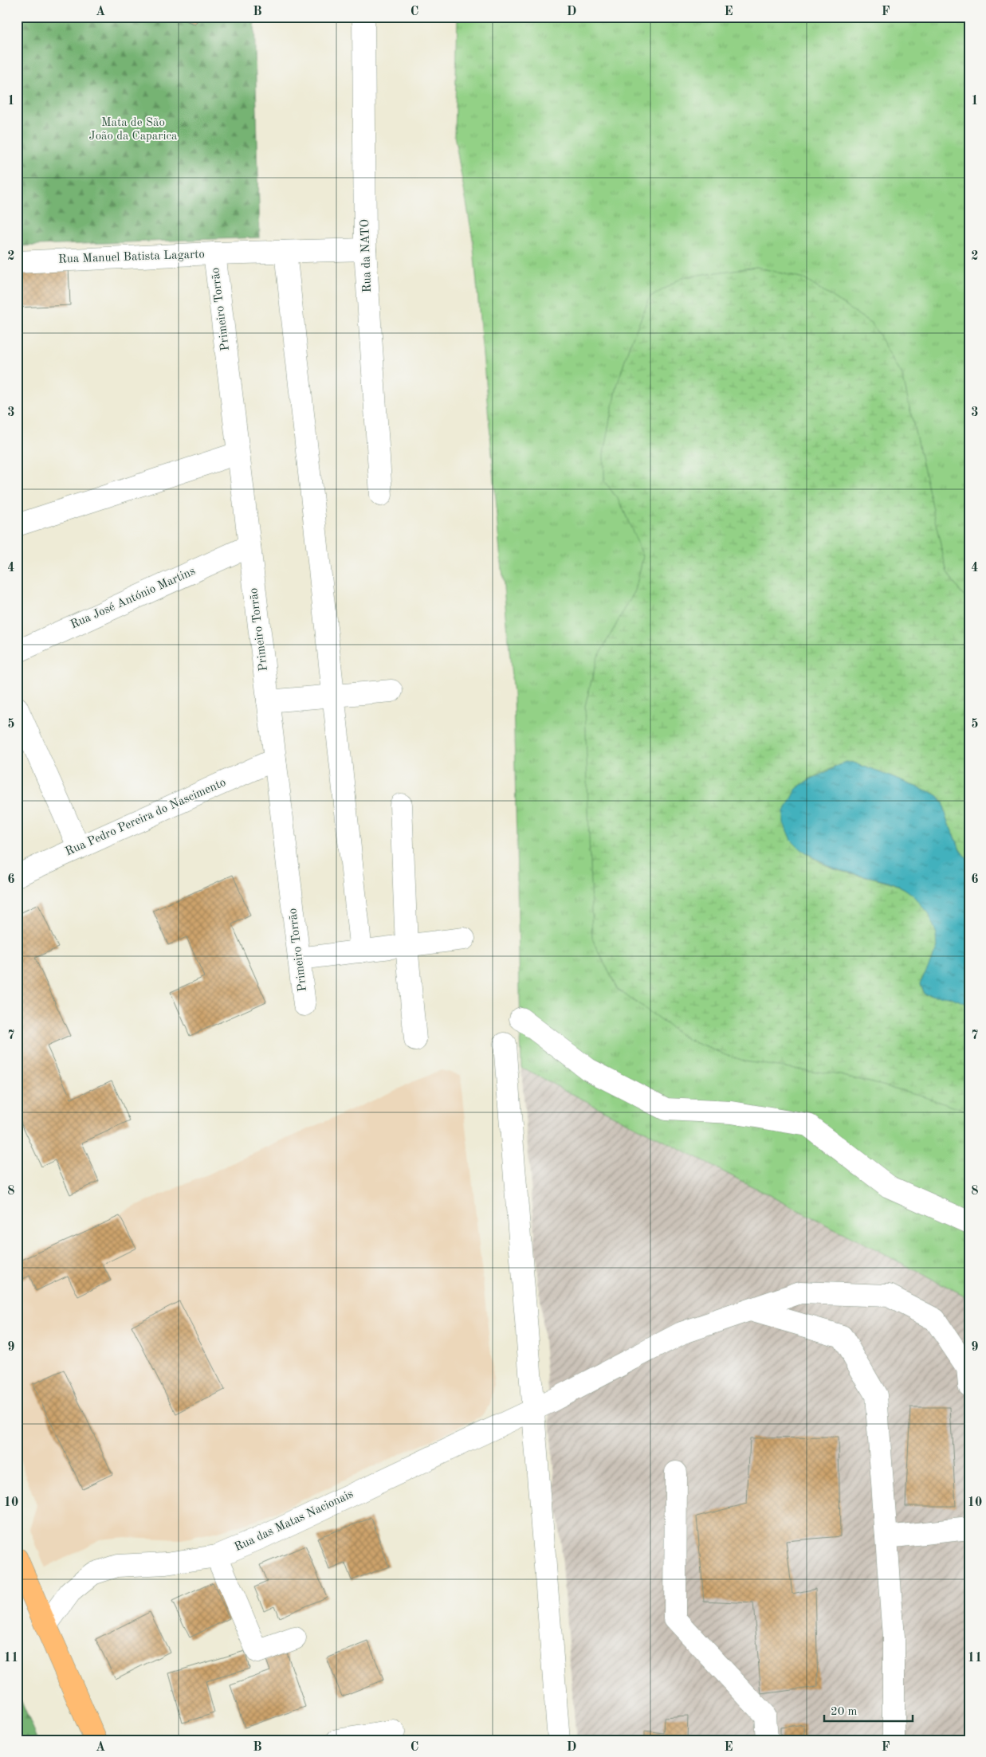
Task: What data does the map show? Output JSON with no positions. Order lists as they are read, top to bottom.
{
  "streets": {
    "street": [
      "Rua da NATO",
      "Rua Manuel Batista Lagarto",
      "Primeiro Torrão",
      "Rua José António Martins",
      "Rua Pedro Pereira do Nascimento",
      "Rua das Matas Nacionais"
    ]
  },
  "crossings": [
    ["Rua da NATO", "Rua Manuel Batista Lagarto"],
    ["Rua Manuel Batista Lagarto", "Primeiro Torrão"],
    ["Primeiro Torrão", "Rua José António Martins"],
    ["Primeiro Torrão", "Rua Pedro Pereira do Nascimento"]
  ],
  "parks": ["Mata de São João da Caparica"],
  "scale_bar": "20 m",
  "grid": {
    "columns": [
      "A",
      "B",
      "C",
      "D",
      "E",
      "F"
    ],
    "rows": [
      "1",
      "2",
      "3",
      "4",
      "5",
      "6",
      "7",
      "8",
      "9",
      "10",
      "11"
    ]
  }
}
